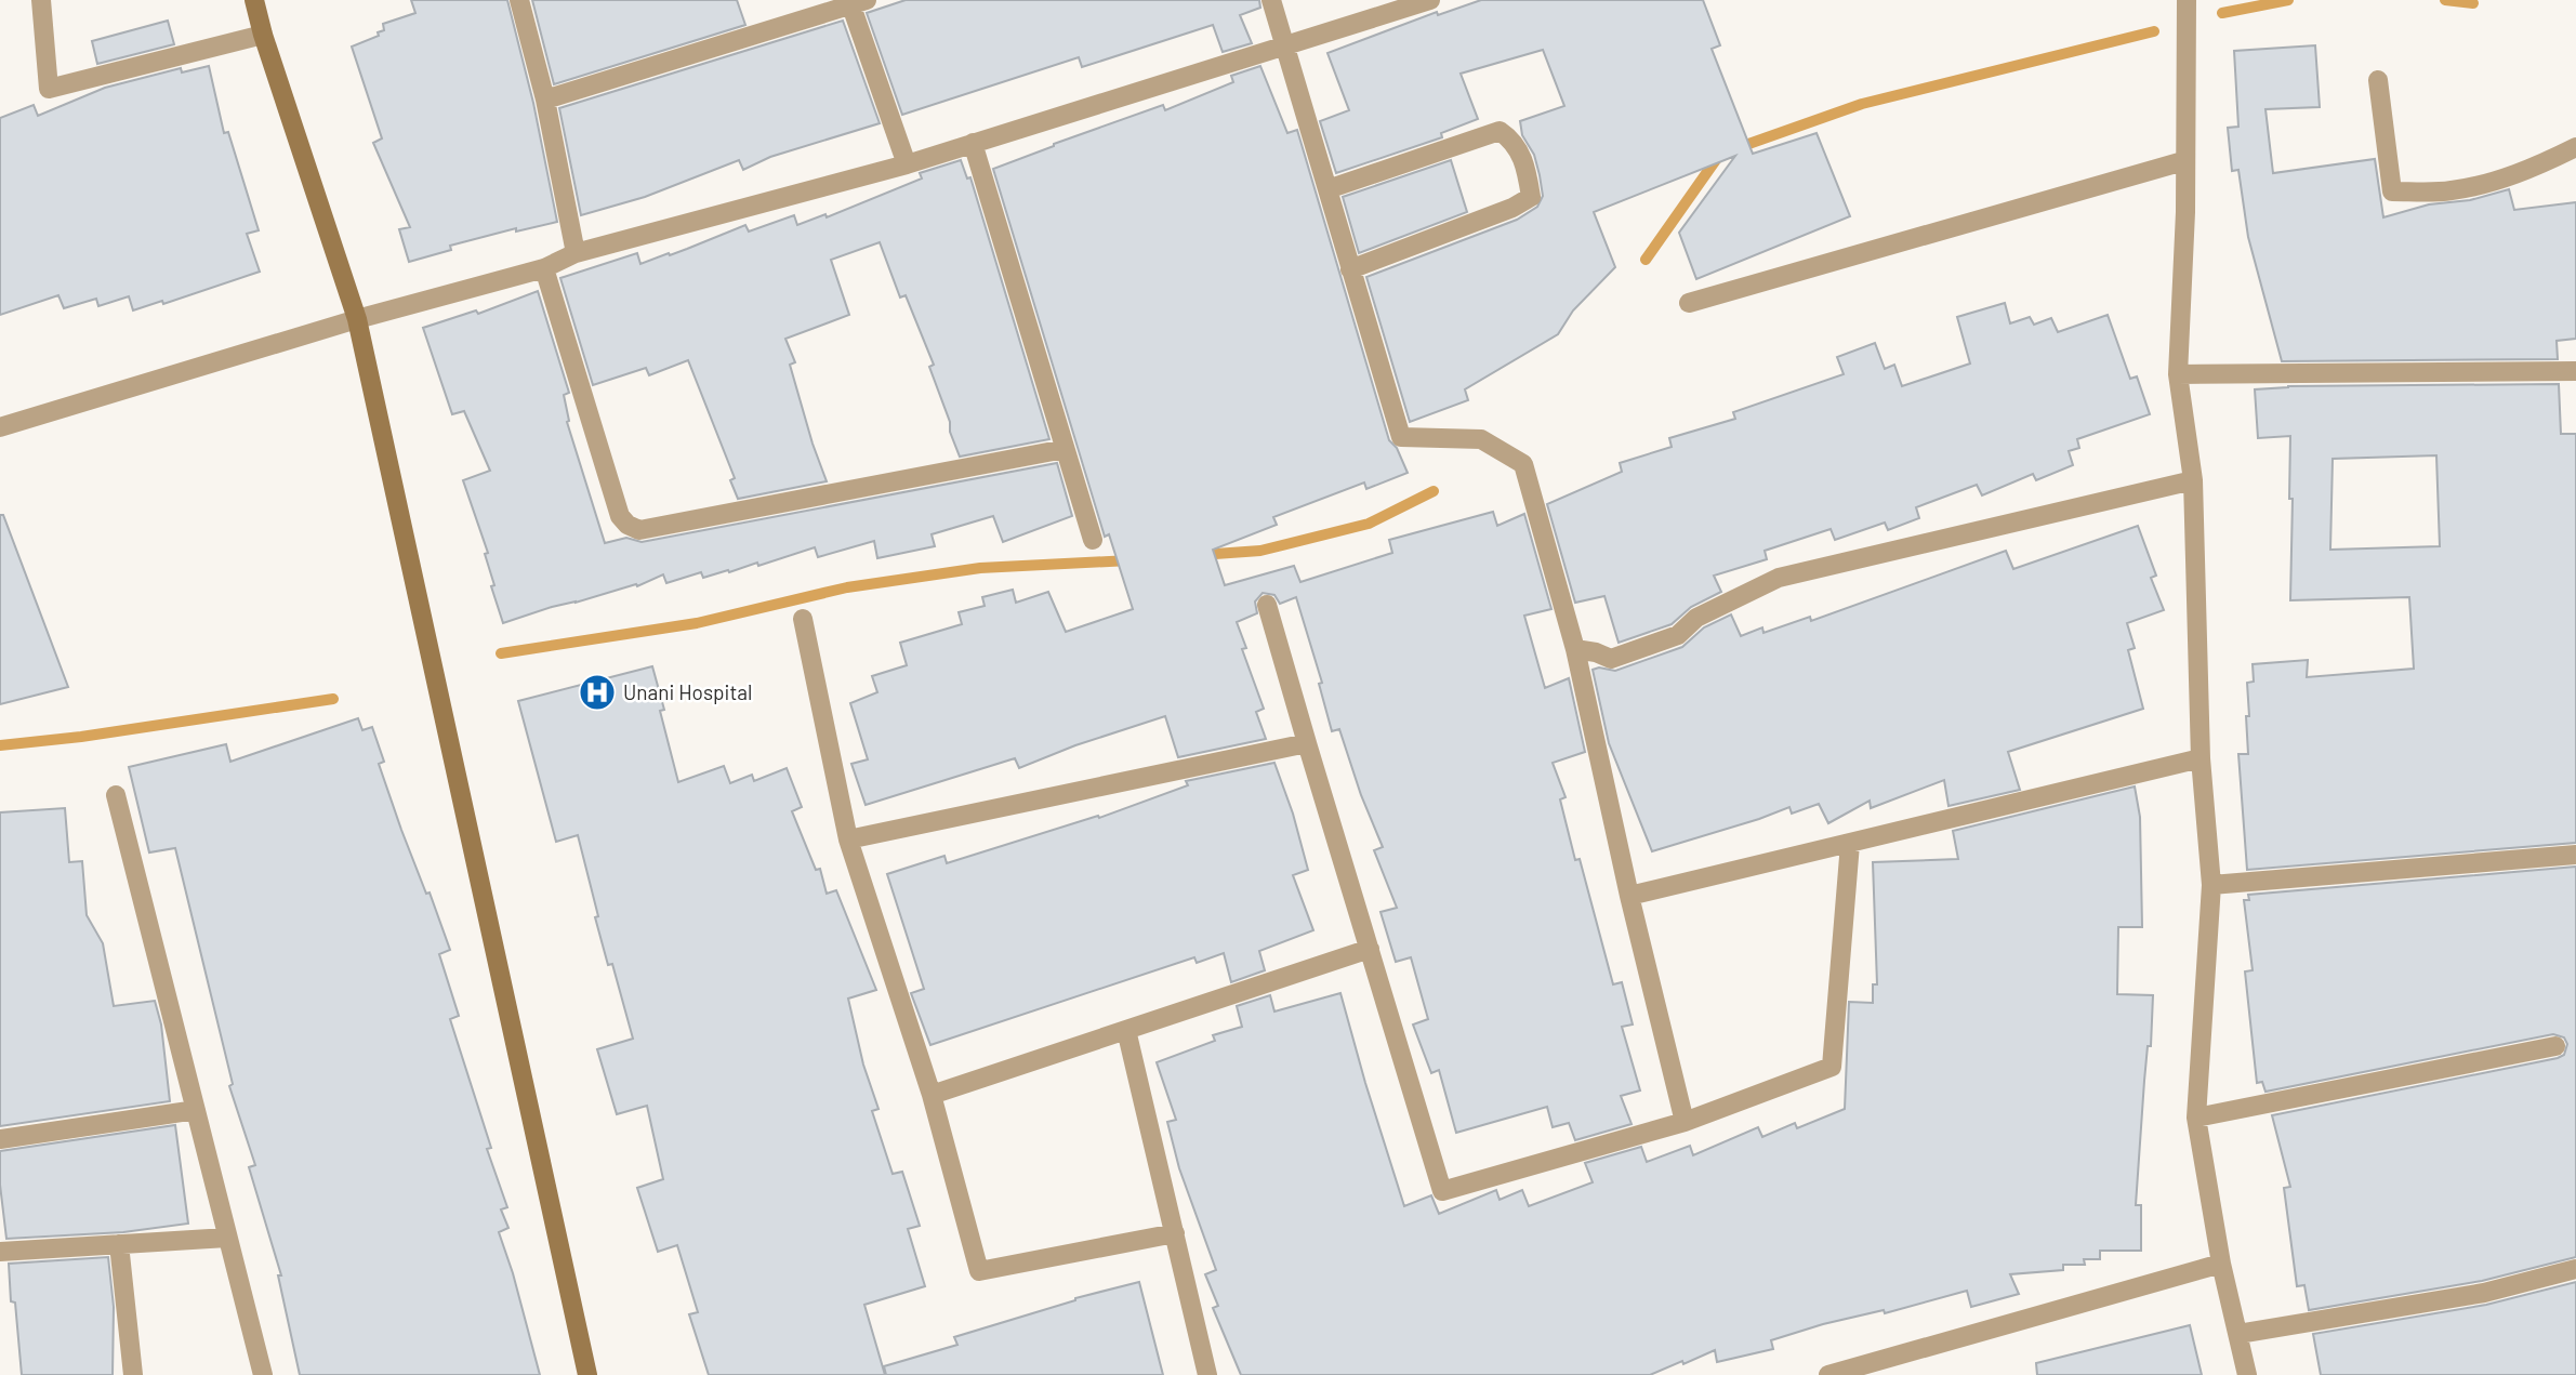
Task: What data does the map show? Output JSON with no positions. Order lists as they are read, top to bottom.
{
  "places": {
    "hospital": ["Unani Hospital"]
  }
}
